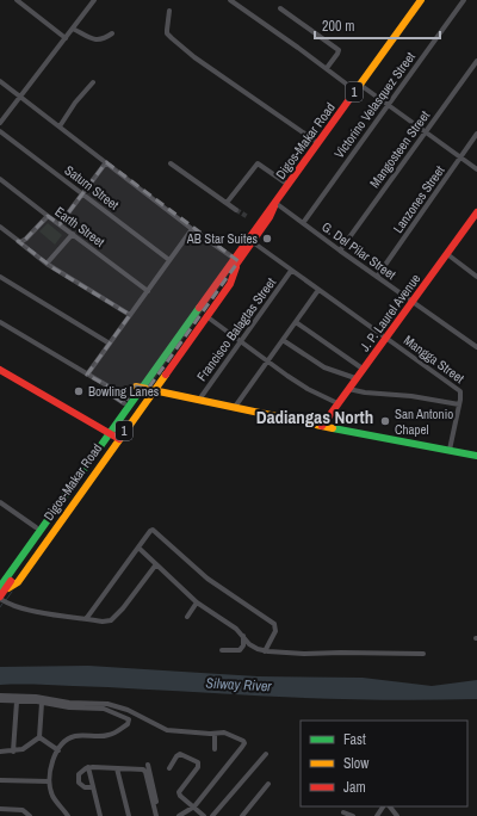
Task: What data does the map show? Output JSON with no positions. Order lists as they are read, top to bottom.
{
  "streets": {
    "main road": ["1", "Digos-Makar Road", "J. P. Laurel Avenue"],
    "street": [
      "Victorino Velasquez Street",
      "Mangosteen Street",
      "Saturn Street",
      "Lanzones Street",
      "Earth Street",
      "G. Del Pilar Street",
      "Francisco Balagtas Street",
      "Mangga Street"
    ]
  },
  "crossings": [
    ["Victorino Velasquez Street", "G. Del Pilar Street"],
    ["Digos-Makar Road", "G. Del Pilar Street"],
    ["Digos-Makar Road", "Mangga Street"],
    ["Mangosteen Street", "G. Del Pilar Street"],
    ["Lanzones Street", "G. Del Pilar Street"],
    ["G. Del Pilar Street", "J. P. Laurel Avenue"],
    ["J. P. Laurel Avenue", "Mangga Street"],
    ["Francisco Balagtas Street", "Mangga Street"]
  ],
  "districts": ["Dadiangas North"],
  "water": ["Silway River"],
  "places": ["AB Star Suites", "Bowling Lanes", "San Antonio Chapel"],
  "legend": ["Fast", "Slow", "Jam"],
  "scale_bar": "200 m"
}
